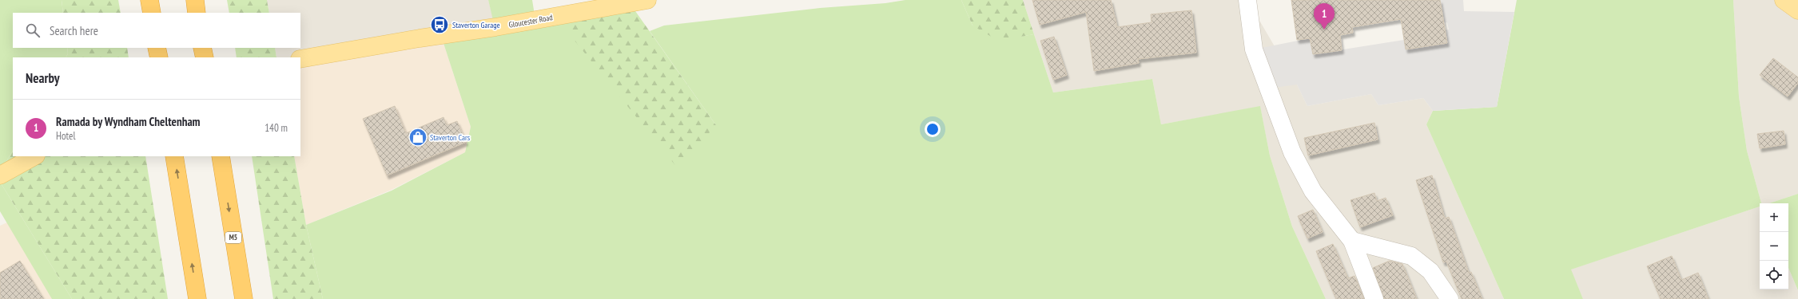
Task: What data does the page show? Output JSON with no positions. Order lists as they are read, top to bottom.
{
  "streets": {
    "highway": ["M5"],
    "main road": ["Gloucester Road"]
  },
  "places": {
    "bus stop": ["Staverton Garage"],
    "shop": ["Staverton Cars"]
  },
  "page": {
    "pins": "1",
    "search": "Search here",
    "heading": "Nearby",
    "list": [
      {
        "mark": "1",
        "name": "Ramada by Wyndham Cheltenham",
        "note": "Hotel",
        "value": "140 m"
      }
    ],
    "map_buttons": ["+", "−"]
  }
}
